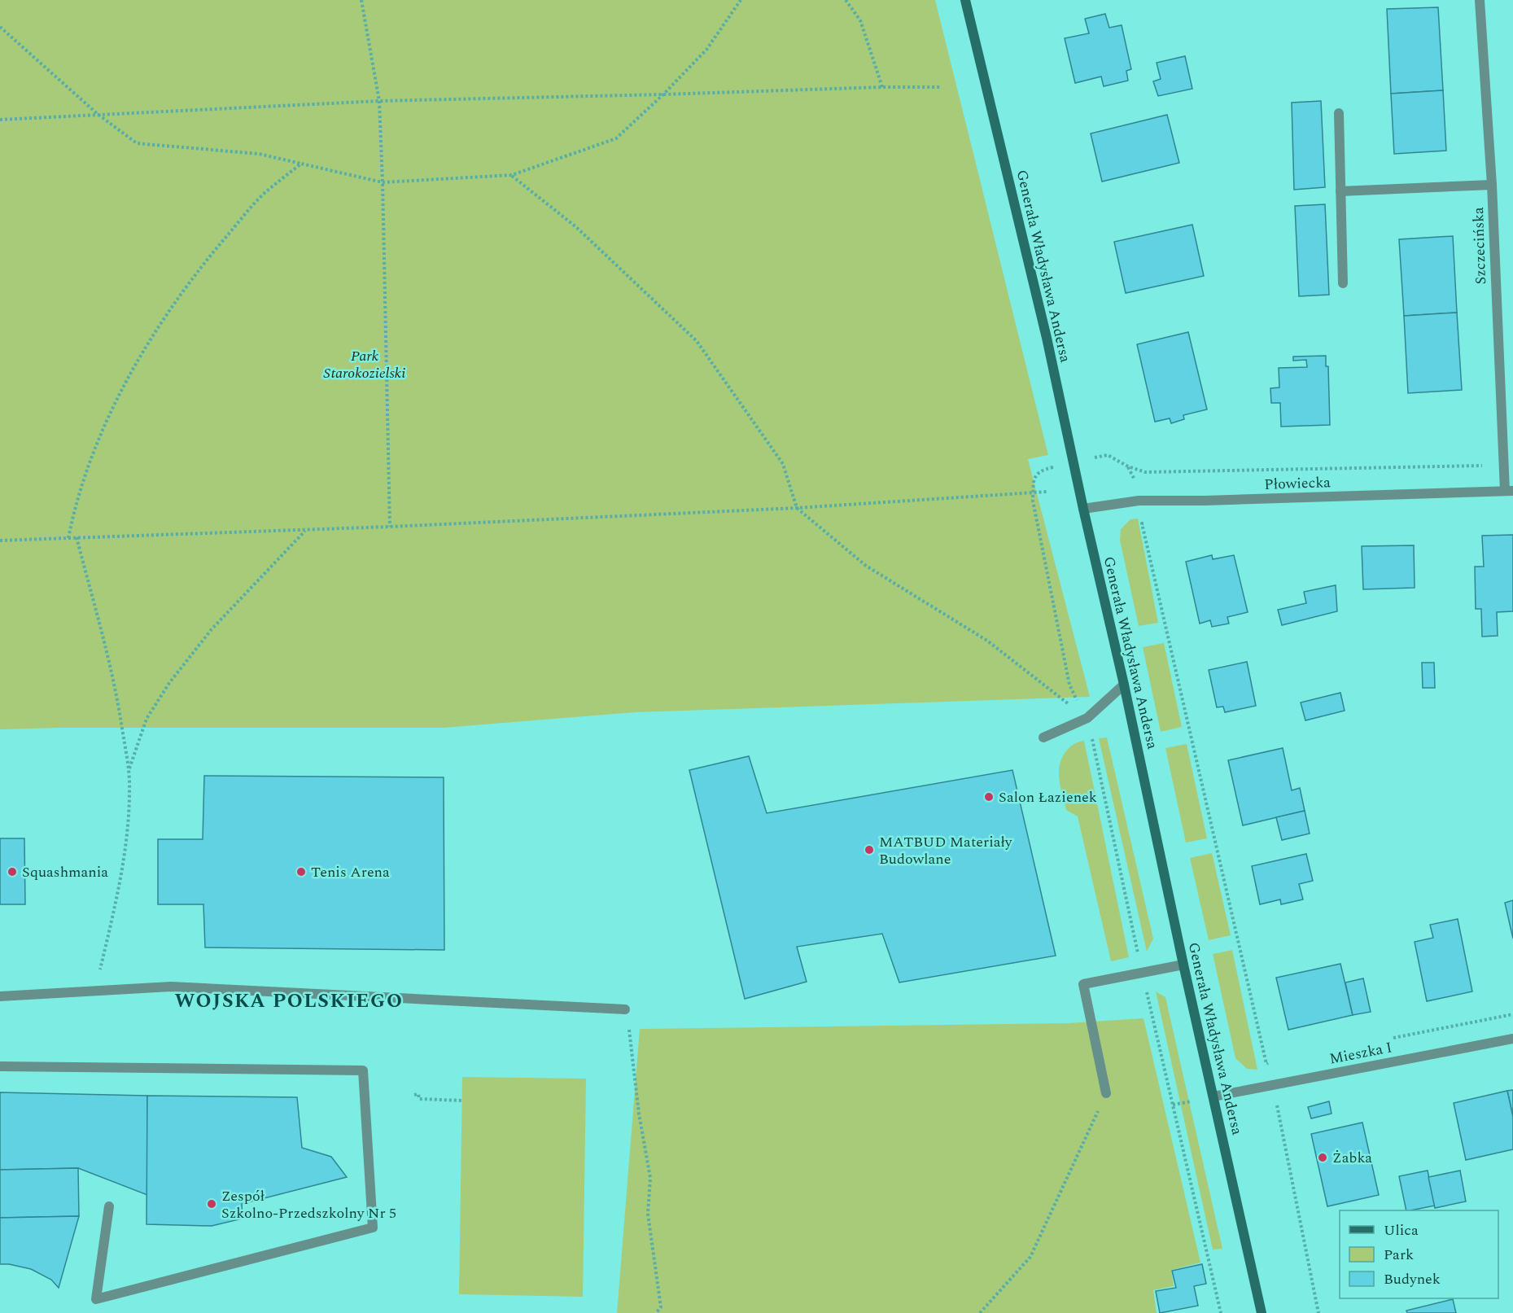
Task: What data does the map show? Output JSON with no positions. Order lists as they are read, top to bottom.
{
  "streets": {
    "street": [
      "Szczecińska",
      "Generała Władysława Andersa",
      "Płowiecka",
      "Mieszka I"
    ]
  },
  "crossings": [
    ["Szczecińska", "Płowiecka"],
    ["Generała Władysława Andersa", "Płowiecka"],
    ["Generała Władysława Andersa", "Mieszka I"]
  ],
  "districts": ["WOJSKA POLSKIEGO"],
  "parks": ["Park Starokozielski"],
  "places": [
    "Salon Łazienek",
    "MATBUD Materiały Budowlane",
    "Squashmania",
    "Tenis Arena",
    "Żabka",
    "Zespół Szkolno-Przedszkolny Nr 5"
  ],
  "legend": ["Ulica", "Park", "Budynek"]
}
